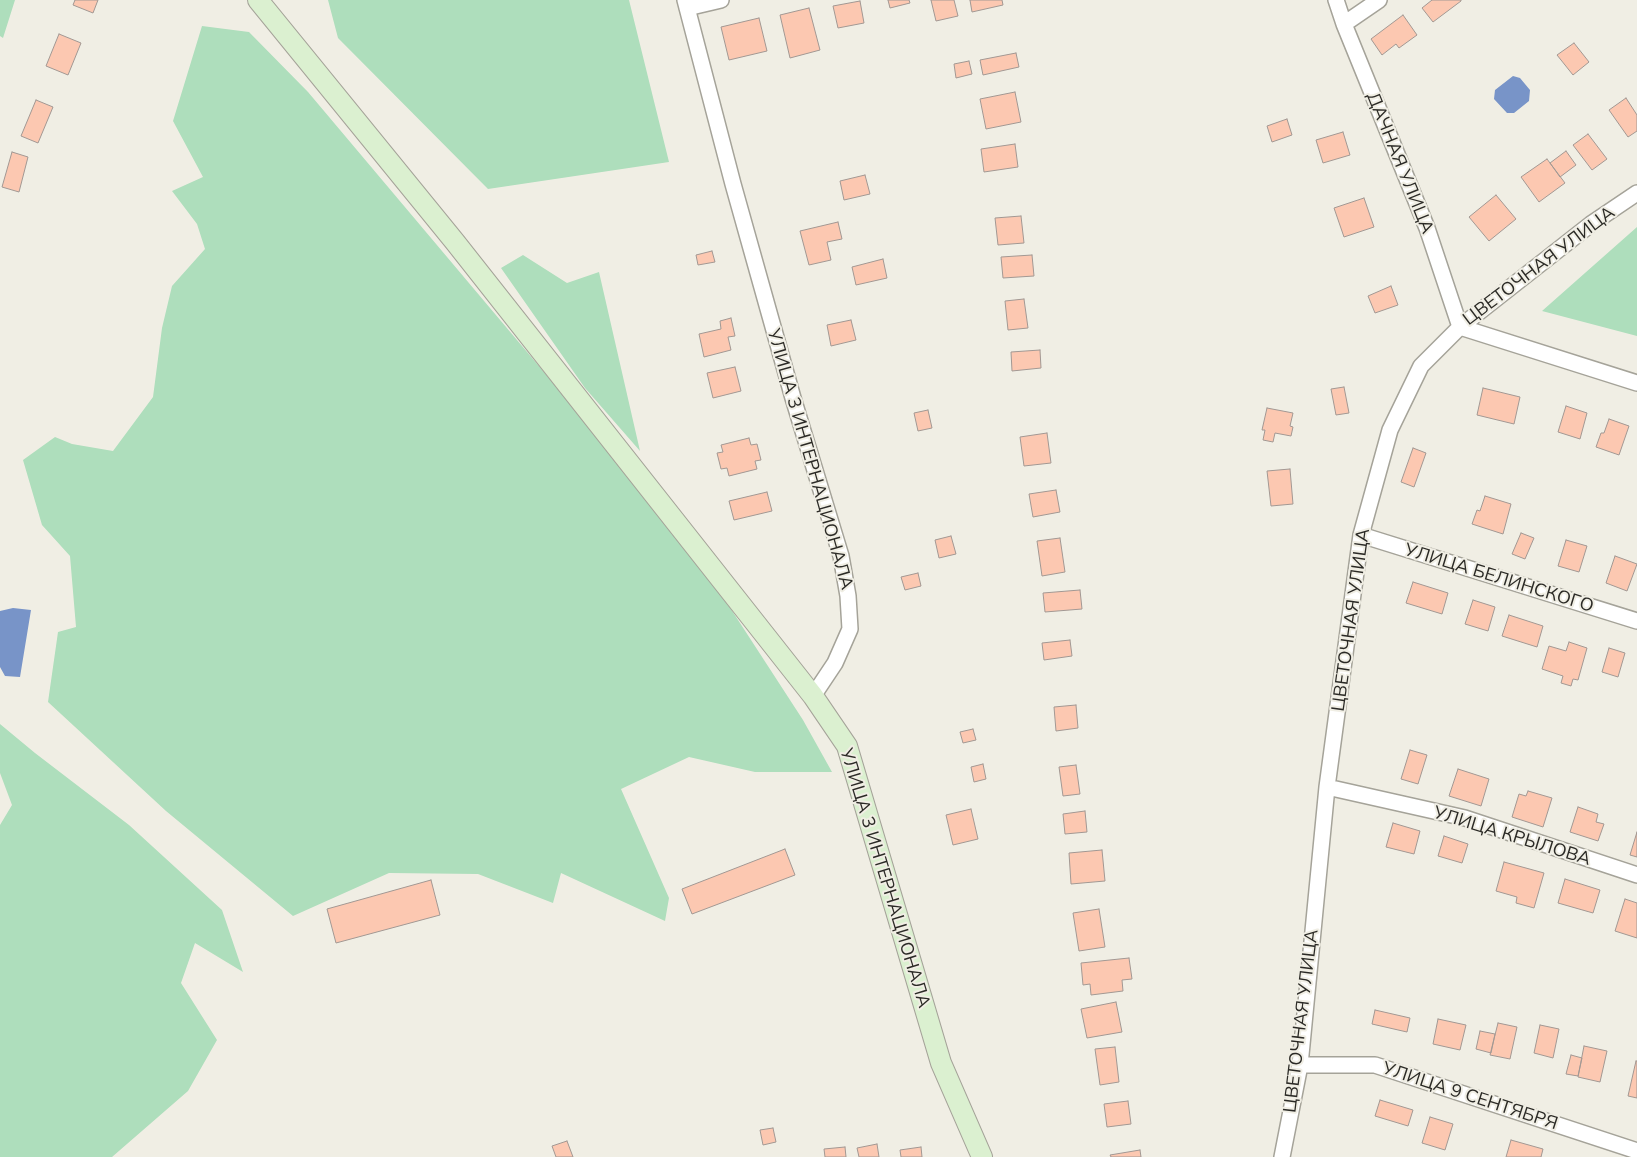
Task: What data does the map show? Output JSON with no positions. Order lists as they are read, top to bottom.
{
  "streets": {
    "street": [
      "ДАЧНАЯ УЛИЦА",
      "ЦВЕТОЧНАЯ УЛИЦА",
      "УЛИЦА 3 ИНТЕРНАЦИОНАЛА",
      "УЛИЦА БЕЛИНСКОГО",
      "УЛИЦА КРЫЛОВА",
      "УЛИЦА 9 СЕНТЯБРЯ"
    ]
  },
  "crossings": [
    ["ДАЧНАЯ УЛИЦА", "ЦВЕТОЧНАЯ УЛИЦА"],
    ["ЦВЕТОЧНАЯ УЛИЦА", "УЛИЦА БЕЛИНСКОГО"],
    ["ЦВЕТОЧНАЯ УЛИЦА", "УЛИЦА КРЫЛОВА"],
    ["ЦВЕТОЧНАЯ УЛИЦА", "УЛИЦА 9 СЕНТЯБРЯ"]
  ]
}
